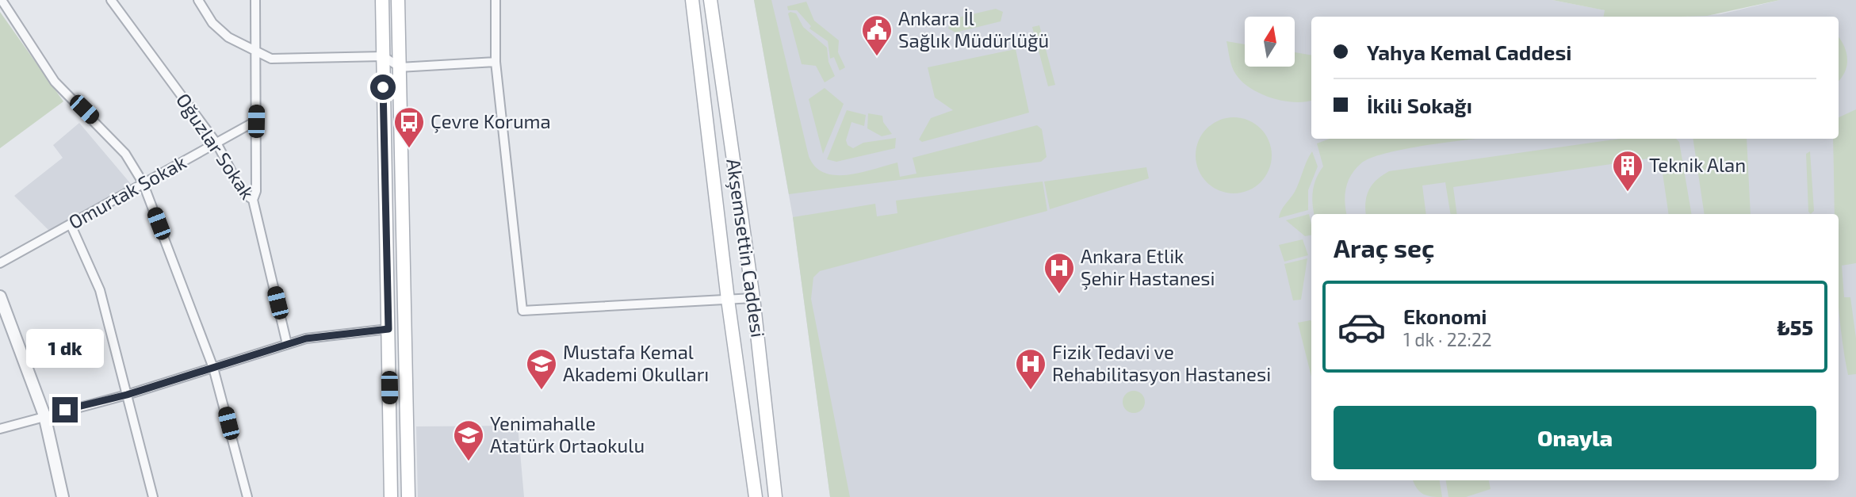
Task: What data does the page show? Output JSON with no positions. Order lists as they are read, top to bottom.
{
  "streets": {
    "main road": ["Akşemsettin Caddesi"],
    "street": ["Oğuzlar Sokak", "Omurtak Sokak"]
  },
  "crossings": [
    ["Oğuzlar Sokak", "Omurtak Sokak"]
  ],
  "places": {
    "public building": ["Ankara İl Sağlık Müdürlüğü"],
    "bus stop": ["Çevre Koruma"],
    "building": ["Teknik Alan"],
    "hospital": ["Ankara Etlik Şehir Hastanesi", "Fizik Tedavi ve Rehabilitasyon Hastanesi"],
    "school or university": ["Mustafa Kemal Akademi Okulları", "Yenimahalle Atatürk Ortaokulu"]
  },
  "north": "top",
  "page": {
    "banner": ["Yahya Kemal Caddesi", "İkili Sokağı"],
    "heading": "Araç seç",
    "list": [
      {
        "name": "Ekonomi",
        "note": "1 dk · 22:22",
        "value": "₺55"
      }
    ],
    "bubble": "1 dk",
    "buttons": "Onayla"
  }
}
